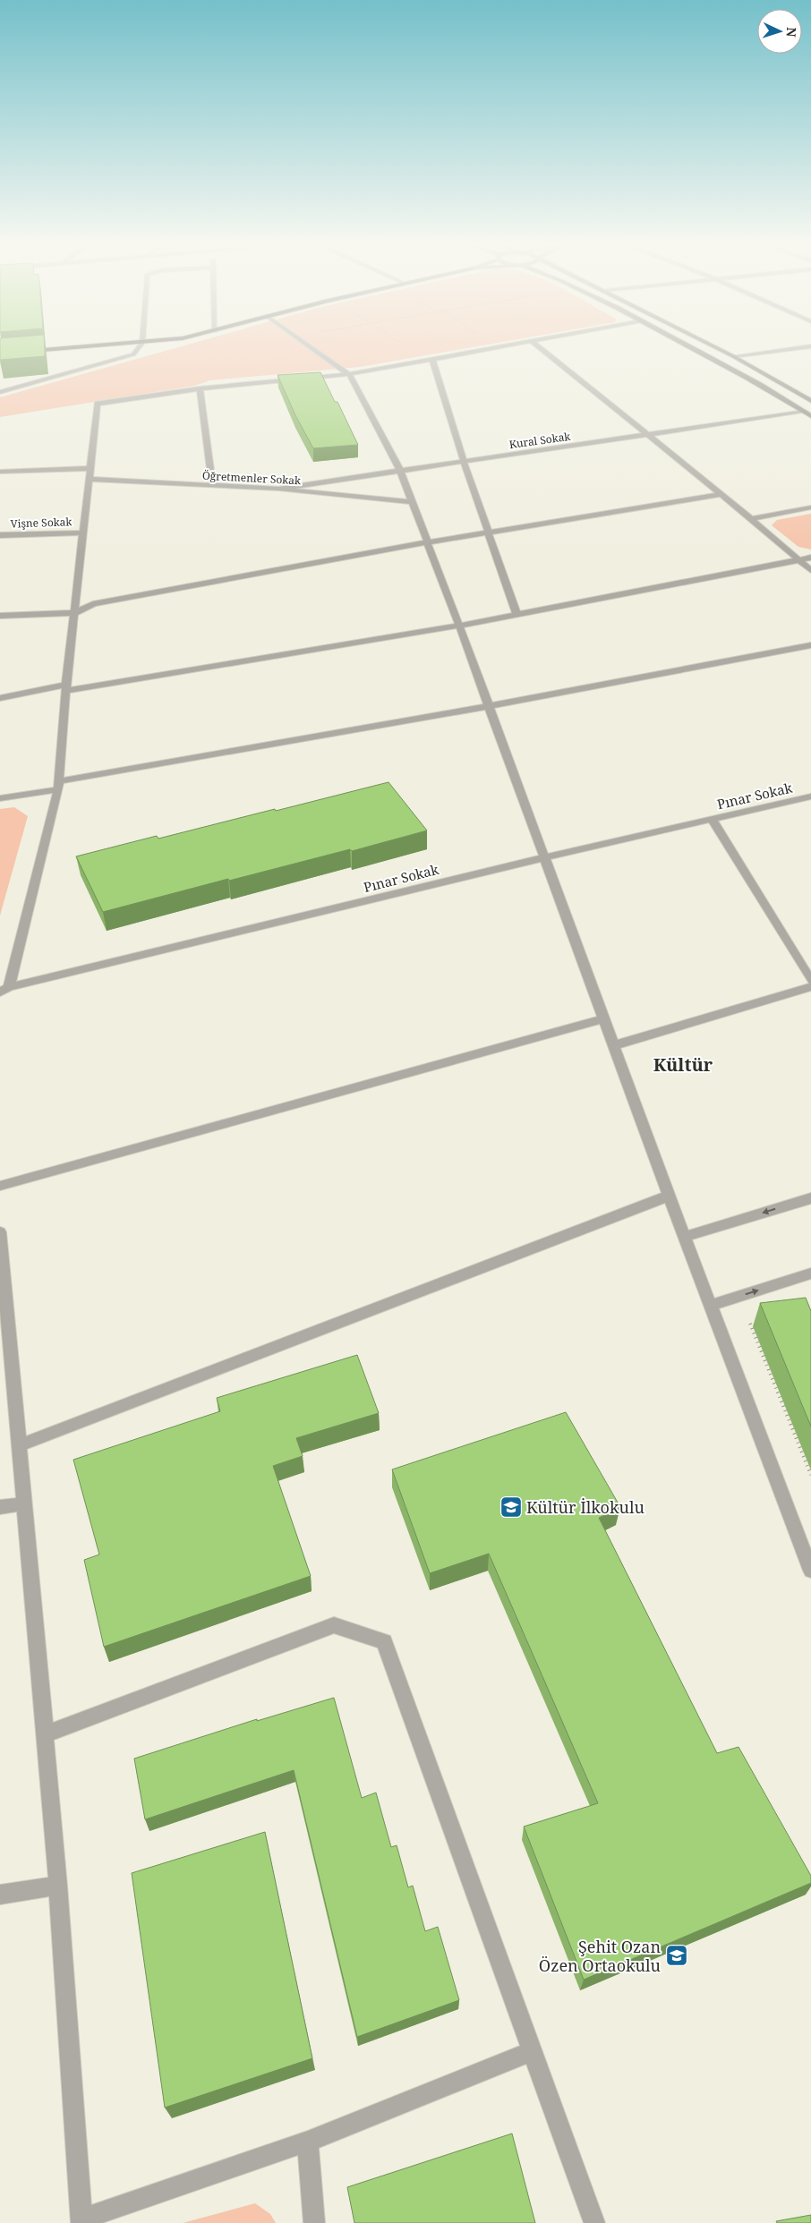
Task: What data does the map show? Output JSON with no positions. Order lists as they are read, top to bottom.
{
  "streets": {
    "street": [
      "Kural Sokak",
      "Öğretmenler Sokak",
      "Vişne Sokak",
      "Pınar Sokak"
    ]
  },
  "crossings": [
    ["Kural Sokak", "Öğretmenler Sokak"]
  ],
  "districts": ["Kültür"],
  "places": {
    "school or university": ["Kültür İlkokulu", "Şehit Ozan Özen Ortaokulu"]
  },
  "north": "right"
}
